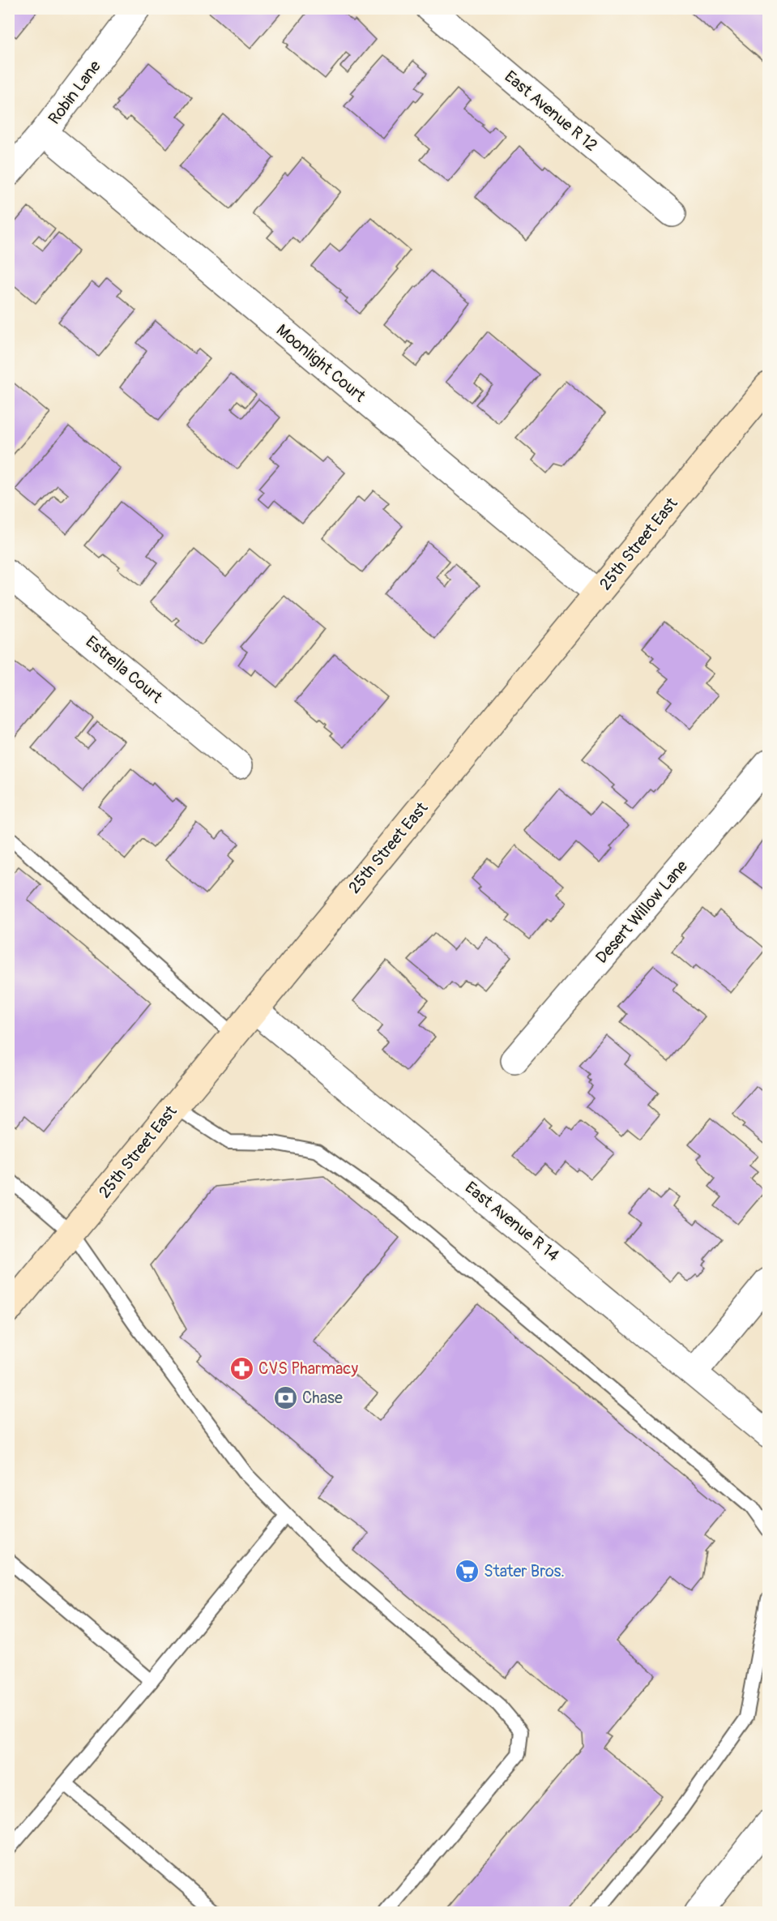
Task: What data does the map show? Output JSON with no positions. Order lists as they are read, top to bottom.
{
  "streets": {
    "main road": ["25th Street East"],
    "street": [
      "Robin Lane",
      "East Avenue R 12",
      "Moonlight Court",
      "Estrella Court",
      "Desert Willow Lane",
      "East Avenue R 14"
    ]
  },
  "crossings": [
    ["Robin Lane", "Moonlight Court"],
    ["Moonlight Court", "25th Street East"],
    ["25th Street East", "East Avenue R 14"]
  ],
  "places": {
    "pharmacy": ["CVS Pharmacy"],
    "bank": ["Chase"],
    "supermarket": ["Stater Bros."]
  }
}
